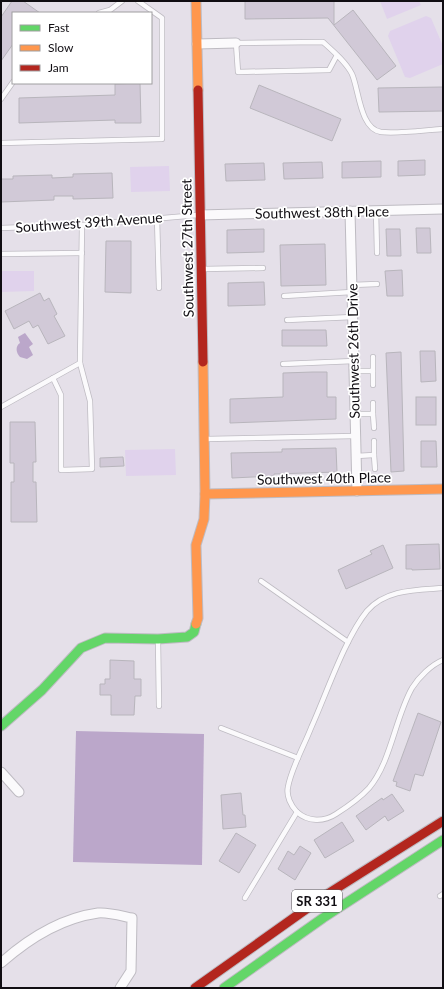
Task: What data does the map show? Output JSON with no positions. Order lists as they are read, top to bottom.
{
  "streets": {
    "main road": ["Southwest 27th Street", "Southwest 40th Place", "SR 331"],
    "street": ["Southwest 38th Place", "Southwest 26th Drive"],
    "lane": ["Southwest 39th Avenue"]
  },
  "crossings": [
    ["Southwest 38th Place", "Southwest 39th Avenue"],
    ["Southwest 38th Place", "Southwest 27th Street"],
    ["Southwest 38th Place", "Southwest 26th Drive"],
    ["Southwest 39th Avenue", "Southwest 27th Street"],
    ["Southwest 27th Street", "Southwest 40th Place"],
    ["Southwest 26th Drive", "Southwest 40th Place"]
  ],
  "legend": ["Fast", "Slow", "Jam"]
}
